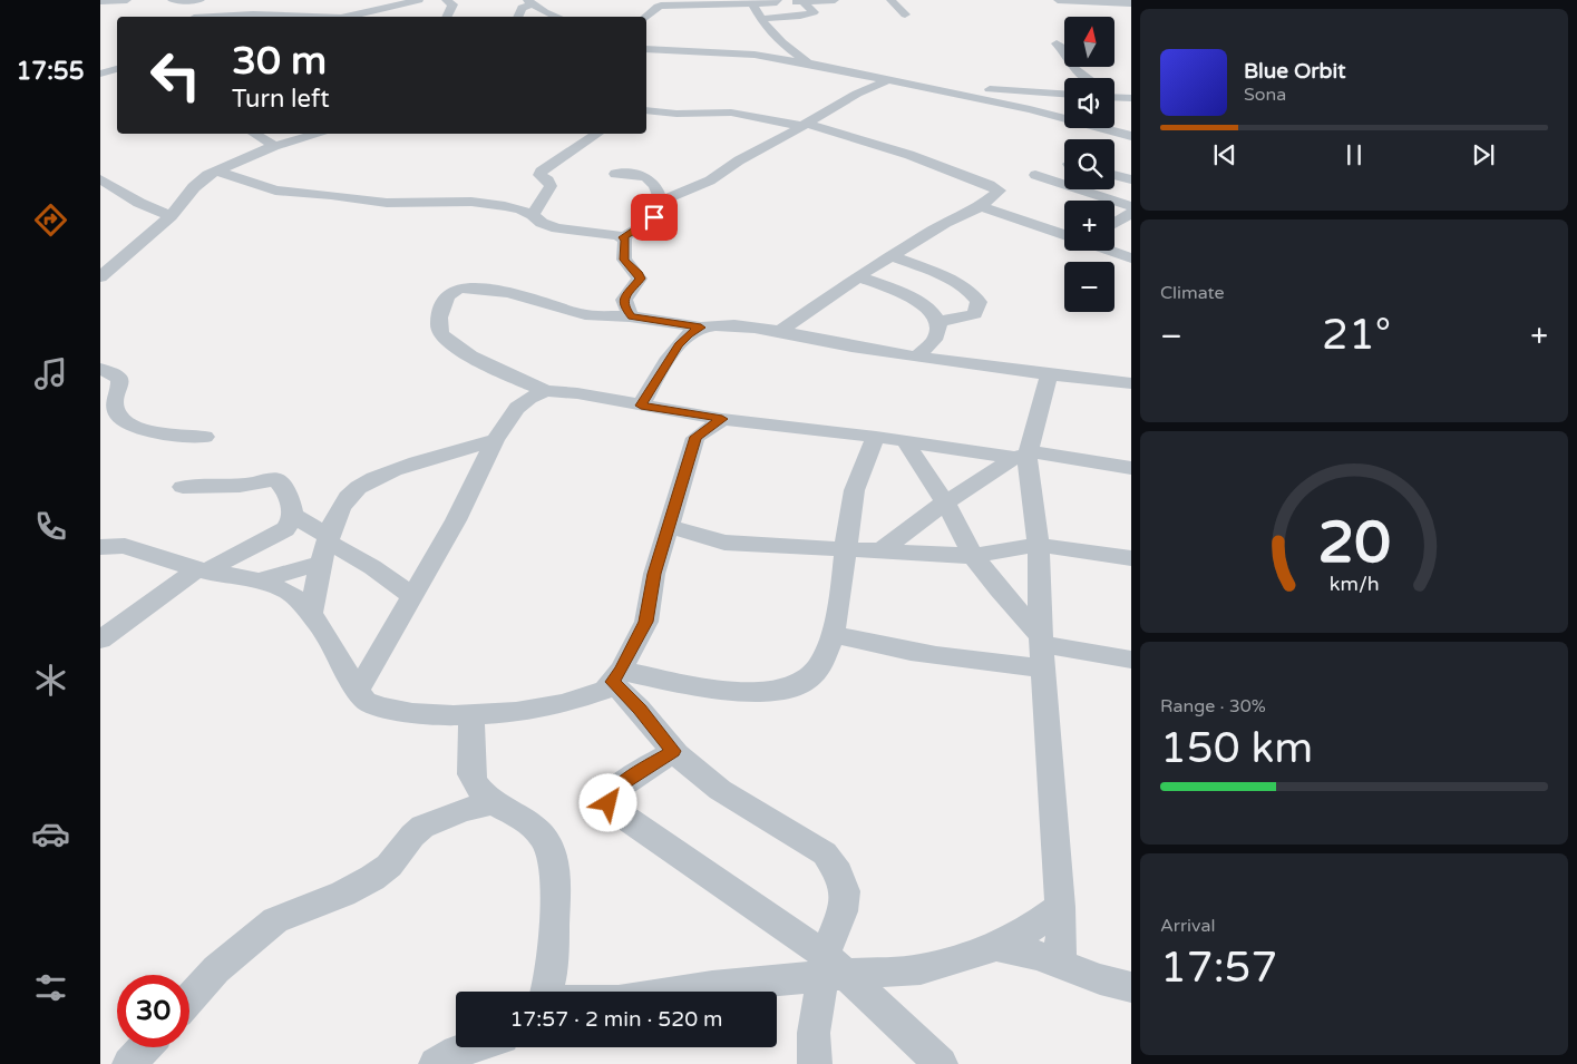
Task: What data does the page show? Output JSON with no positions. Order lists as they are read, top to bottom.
{
  "north": "top",
  "page": {
    "tabs": "17:55",
    "map_buttons": ["+", "−"],
    "turn": ["30 m", "Turn left"],
    "song": ["Blue Orbit", "Sona"],
    "tile": [
      "Climate",
      ["Range · 30%", "150 km"],
      ["Arrival", "17:57"]
    ],
    "heat": ["−", "21°", "+"],
    "limit": "30",
    "trip": "17:57 · 2 min · 520 m",
    "gauge": ["20", "km/h"]
  }
}
